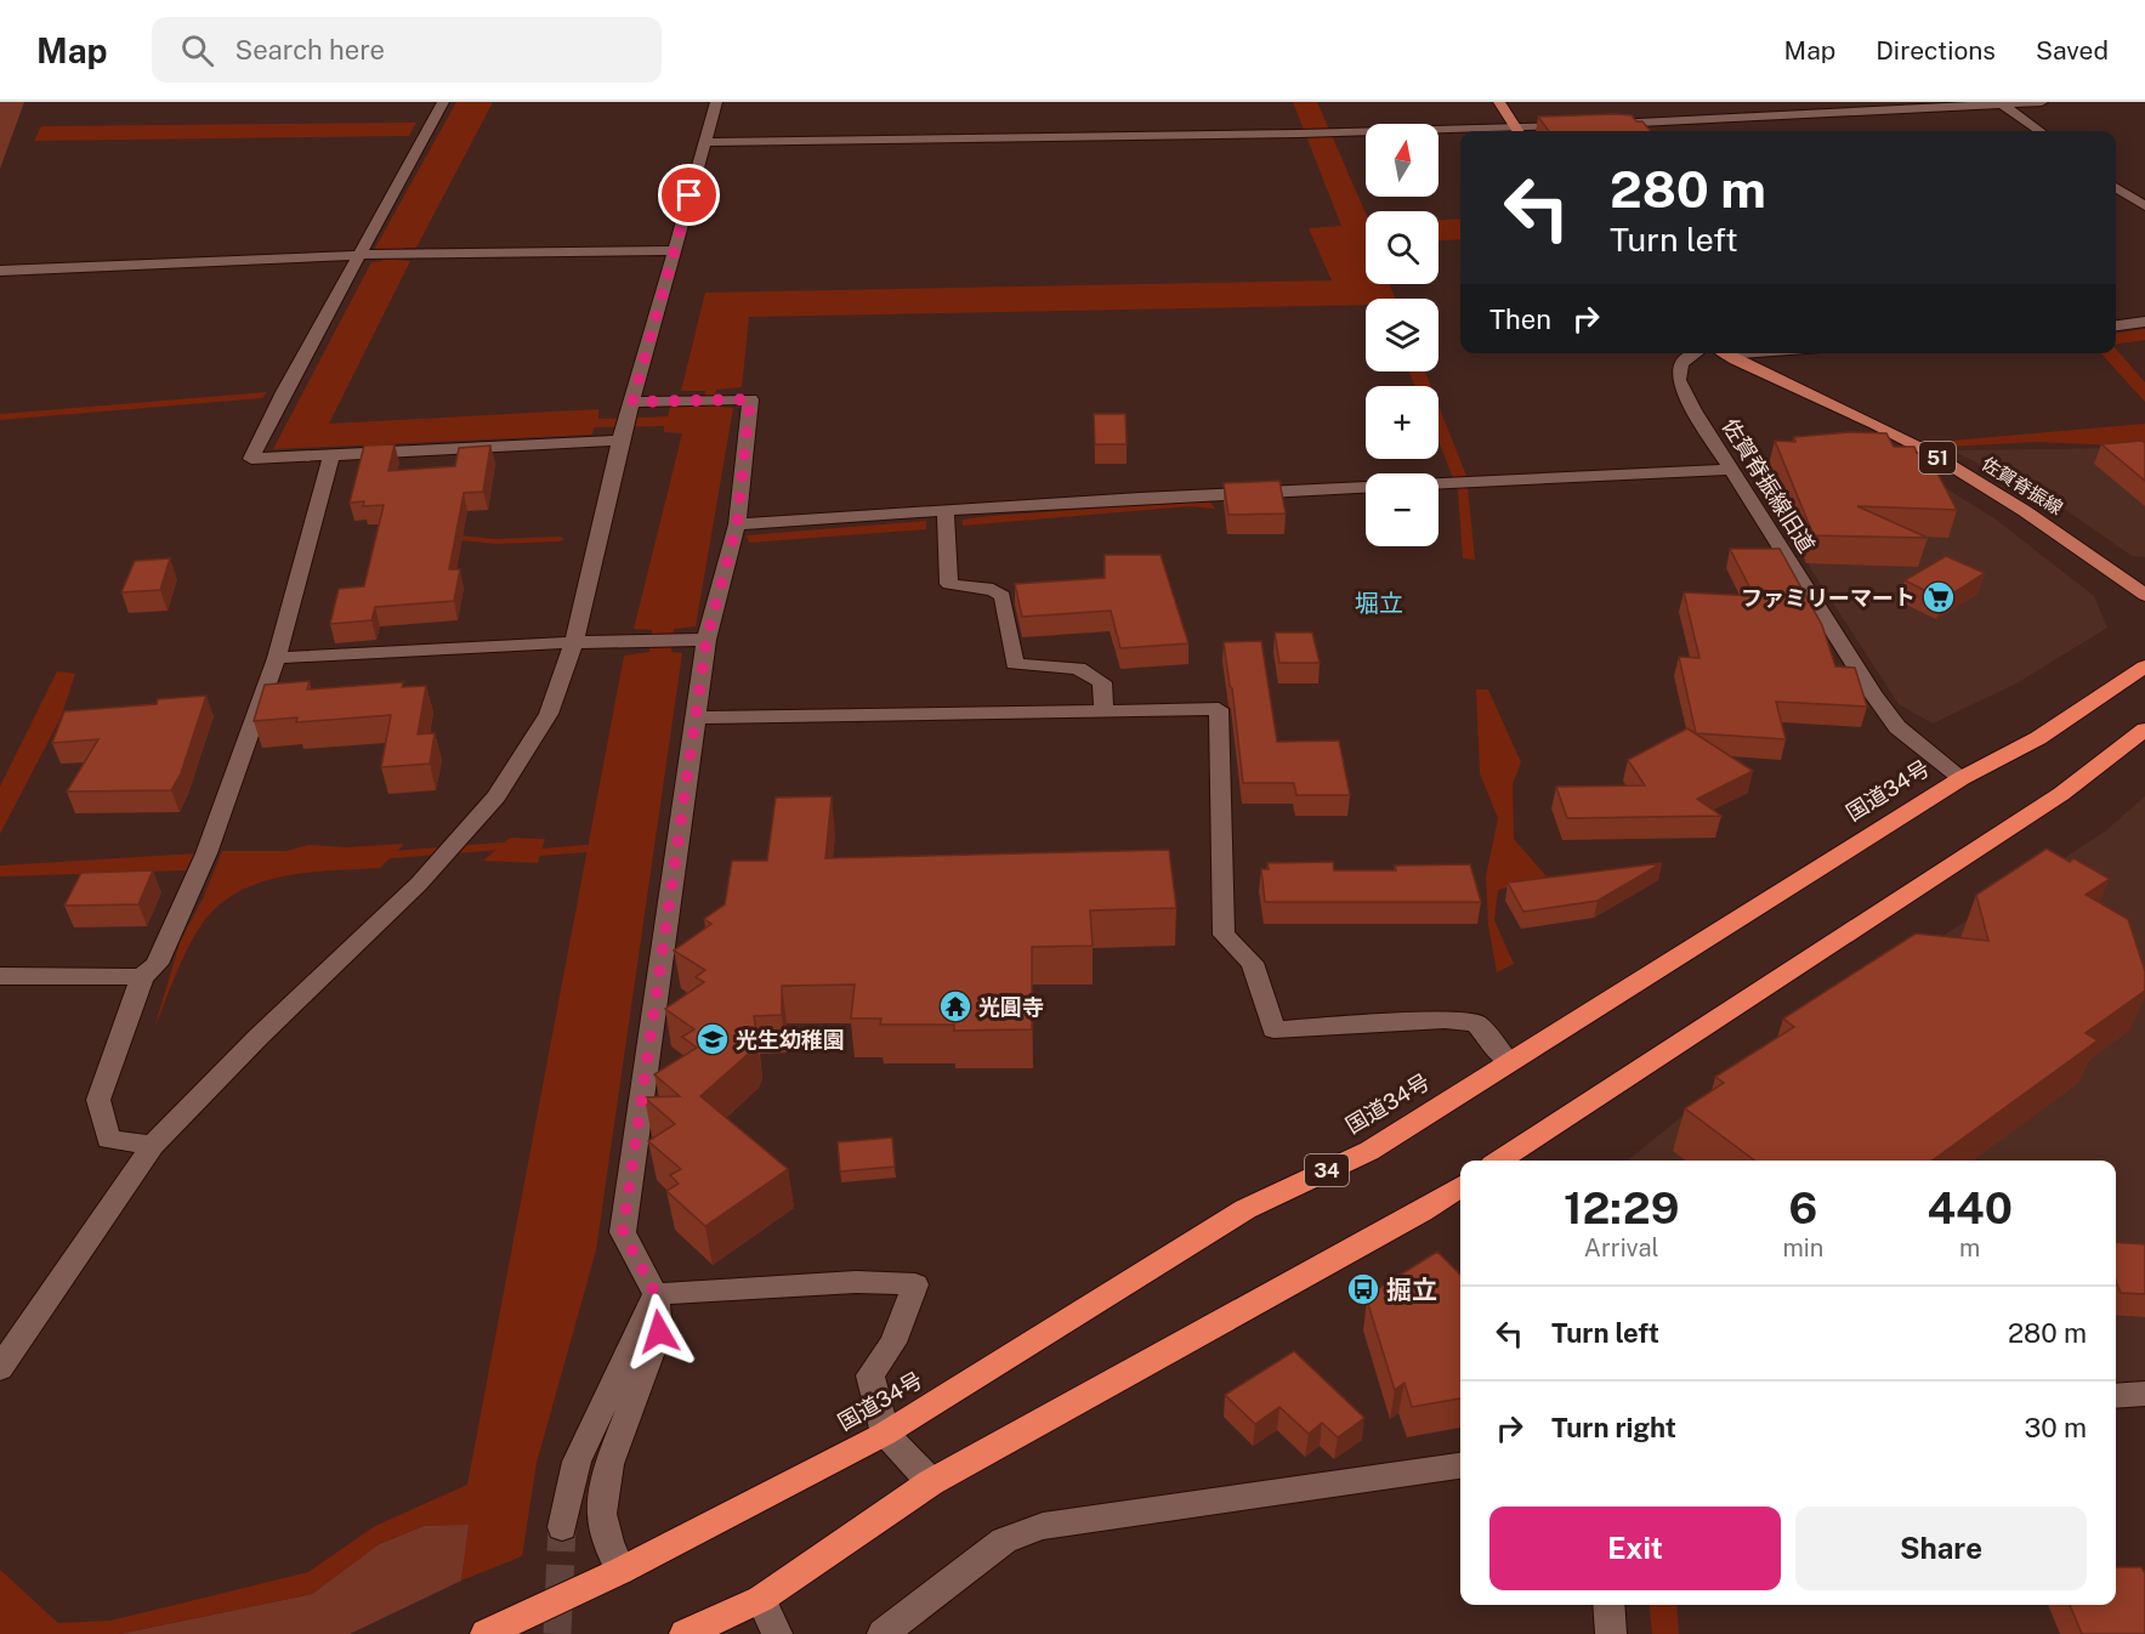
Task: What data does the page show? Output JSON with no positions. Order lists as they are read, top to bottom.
{
  "streets": {
    "highway": ["国道34号", "34"],
    "main road": ["51", "佐賀脊振線"],
    "street": ["佐賀脊振線旧道"]
  },
  "crossings": [
    ["佐賀脊振線旧道", "国道34号"]
  ],
  "districts": ["堀立"],
  "places": {
    "supermarket": ["ファミリーマート"],
    "temple": ["光圓寺"],
    "school or university": ["光生幼稚園"],
    "bus stop": ["掘立"]
  },
  "north": "top",
  "page": {
    "header": "Map",
    "search": "Search here",
    "nav": ["Map", "Directions", "Saved"],
    "map_buttons": ["+", "−"],
    "turn": ["280 m", "Turn left"],
    "then": "Then",
    "eta": [
      "12:29",
      "Arrival",
      "6",
      "min",
      "440",
      "m"
    ],
    "list": [
      {
        "name": "Turn left",
        "value": "280 m"
      },
      {
        "name": "Turn right",
        "value": "30 m"
      }
    ],
    "buttons": ["Exit", "Share"]
  }
}
